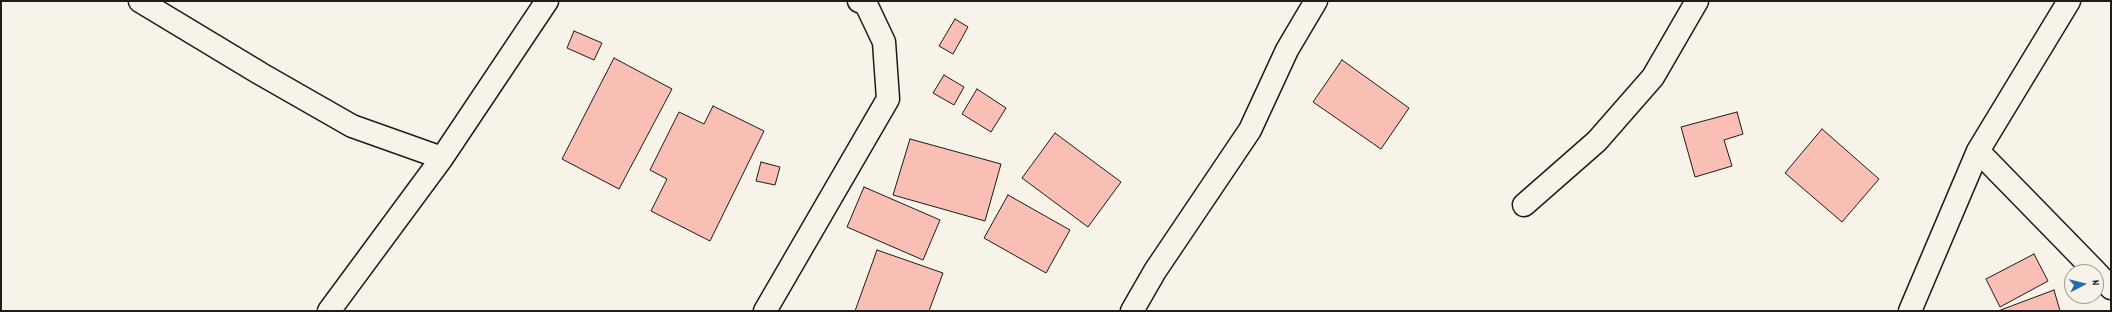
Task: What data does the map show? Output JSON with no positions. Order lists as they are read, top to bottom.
{
  "north": "right"
}
